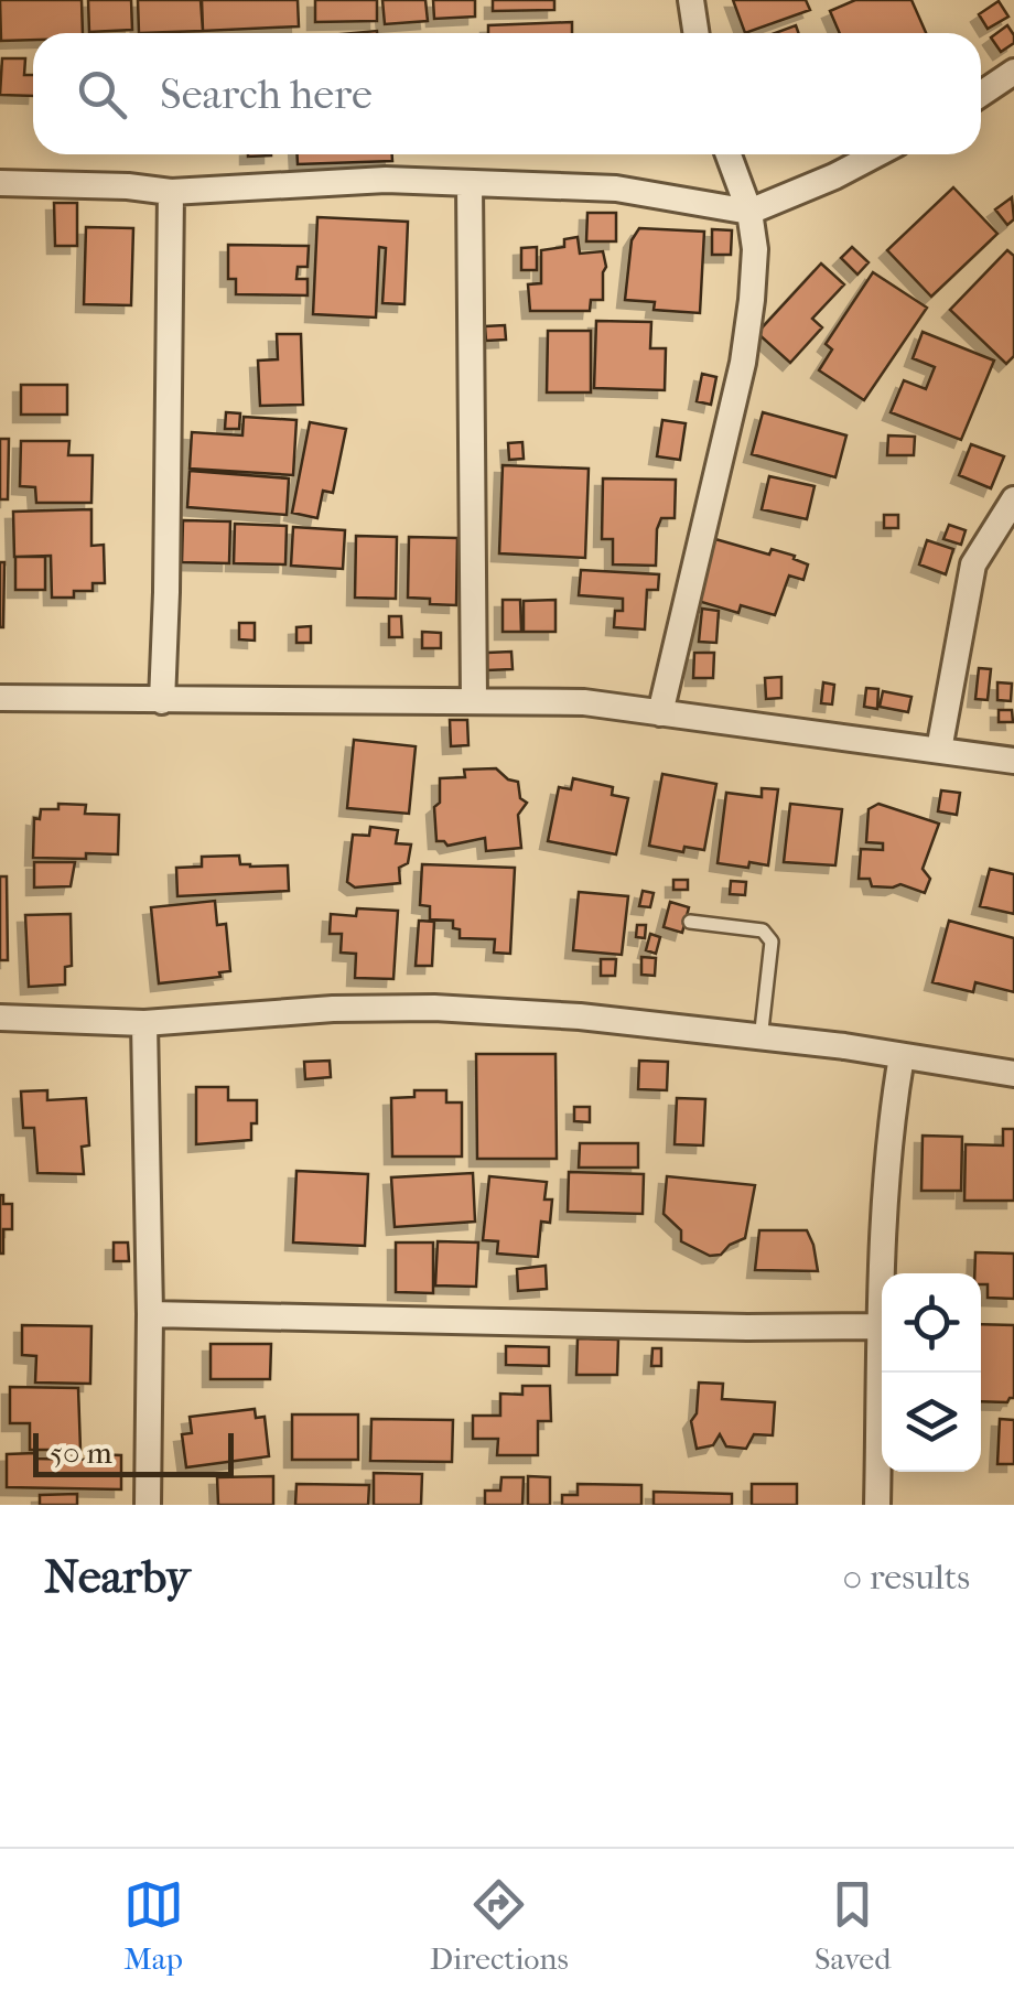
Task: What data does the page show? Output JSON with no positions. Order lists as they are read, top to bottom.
{
  "scale_bar": "50 m",
  "page": {
    "search": "Search here",
    "scale": "50 m",
    "heading": ["Nearby", "0 results"],
    "nav": ["Map", "Directions", "Saved"]
  }
}
